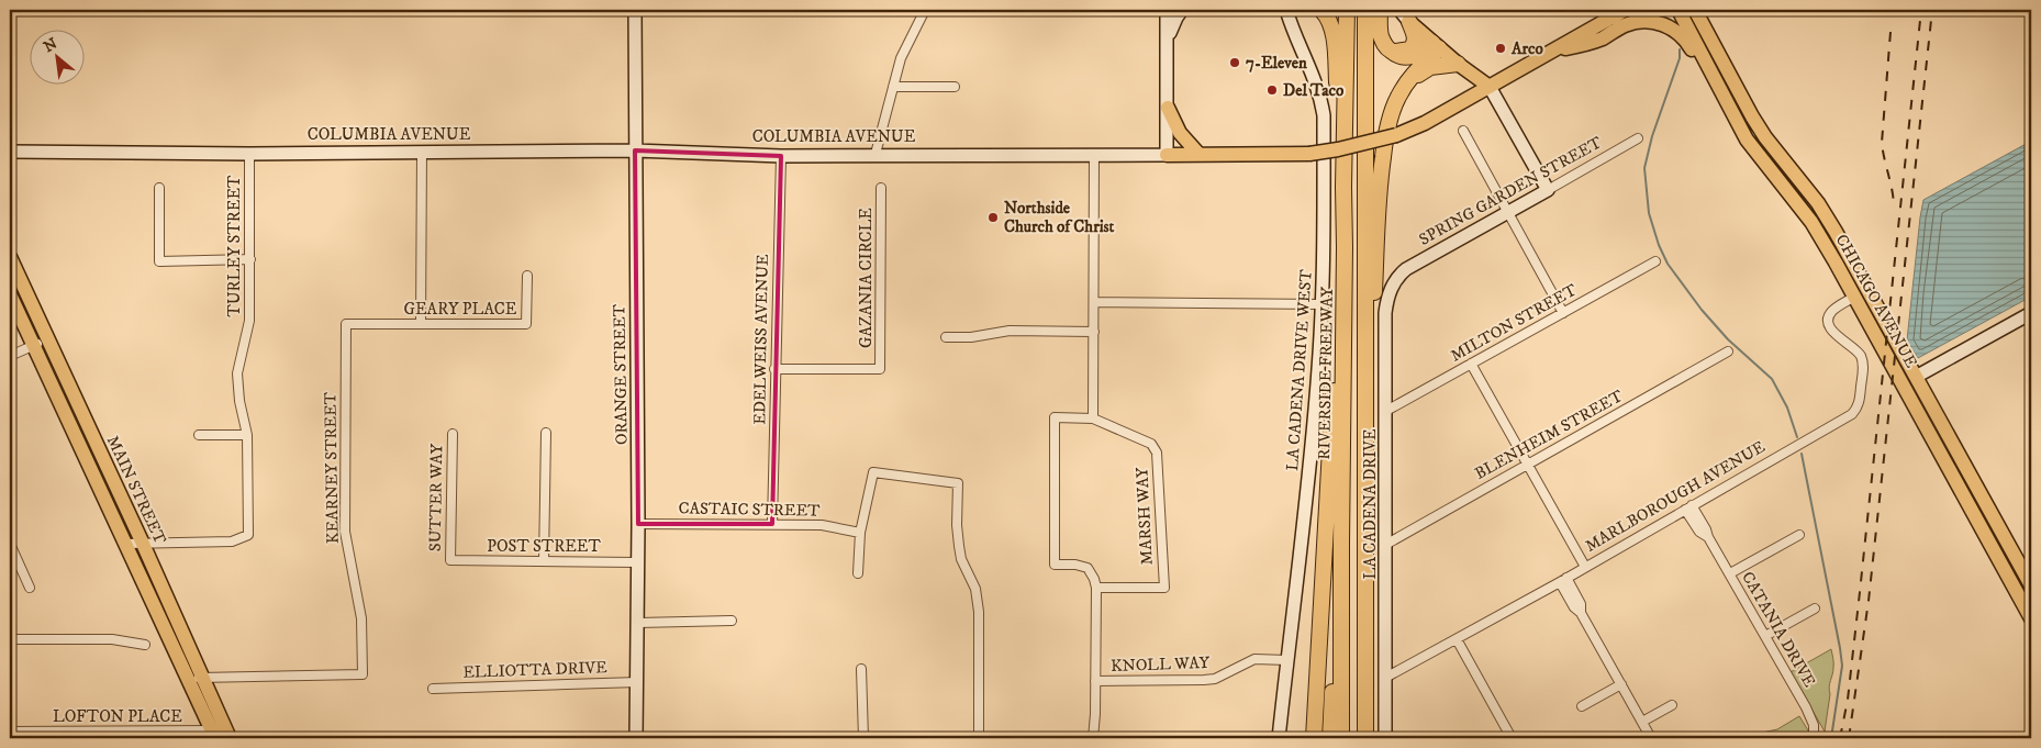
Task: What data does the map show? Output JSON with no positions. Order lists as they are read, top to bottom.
{
  "streets": {
    "highway": ["RIVERSIDE FREEWAY"],
    "main road": [
      "COLUMBIA AVENUE",
      "SPRING GARDEN STREET",
      "CHICAGO AVENUE",
      "LA CADENA DRIVE WEST",
      "ORANGE STREET",
      "MAIN STREET",
      "LA CADENA DRIVE"
    ],
    "street": [
      "TURLEY STREET",
      "GAZANIA CIRCLE",
      "GEARY PLACE",
      "MILTON STREET",
      "EDELWEISS AVENUE",
      "BLENHEIM STREET",
      "KEARNEY STREET",
      "MARLBOROUGH AVENUE",
      "SUTTER WAY",
      "CASTAIC STREET",
      "MARSH WAY",
      "POST STREET",
      "CATANIA DRIVE",
      "KNOLL WAY",
      "ELLIOTTA DRIVE",
      "LOFTON PLACE"
    ]
  },
  "crossings": [
    ["COLUMBIA AVENUE", "TURLEY STREET"],
    ["COLUMBIA AVENUE", "EDELWEISS AVENUE"],
    ["COLUMBIA AVENUE", "ORANGE STREET"],
    ["SPRING GARDEN STREET", "LA CADENA DRIVE"],
    ["TURLEY STREET", "MAIN STREET"],
    ["GAZANIA CIRCLE", "EDELWEISS AVENUE"],
    ["CHICAGO AVENUE", "MARLBOROUGH AVENUE"],
    ["GEARY PLACE", "KEARNEY STREET"],
    ["MILTON STREET", "LA CADENA DRIVE"],
    ["EDELWEISS AVENUE", "CASTAIC STREET"],
    ["LA CADENA DRIVE WEST", "KNOLL WAY"],
    ["ORANGE STREET", "CASTAIC STREET"],
    ["ORANGE STREET", "POST STREET"],
    ["ORANGE STREET", "ELLIOTTA DRIVE"],
    ["BLENHEIM STREET", "LA CADENA DRIVE"],
    ["KEARNEY STREET", "MAIN STREET"],
    ["MAIN STREET", "LOFTON PLACE"],
    ["MARLBOROUGH AVENUE", "LA CADENA DRIVE"],
    ["MARLBOROUGH AVENUE", "CATANIA DRIVE"],
    ["SUTTER WAY", "POST STREET"]
  ],
  "places": [
    "Arco",
    "7-Eleven",
    "Del Taco",
    "Northside Church of Christ"
  ],
  "north": "top left"
}
